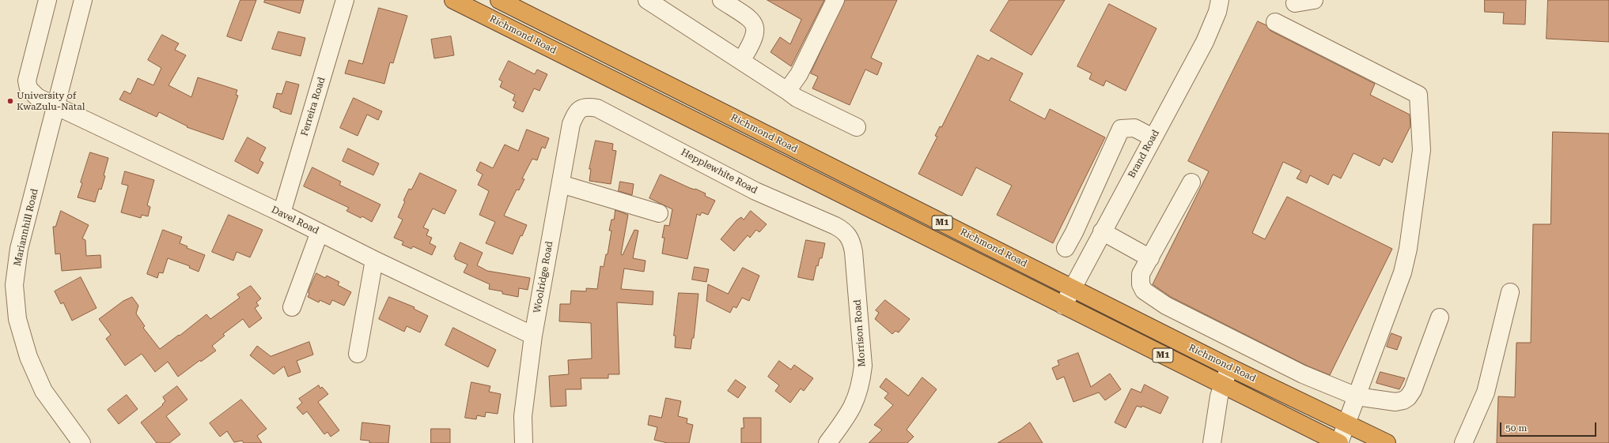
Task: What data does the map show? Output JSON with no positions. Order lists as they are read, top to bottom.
{
  "streets": {
    "highway": ["Richmond Road", "M1"],
    "street": [
      "Ferreira Road",
      "Brand Road",
      "Hepplewhite Road",
      "Davel Road",
      "Mariannhill Road",
      "Woolridge Road",
      "Morrison Road"
    ]
  },
  "crossings": [
    ["Richmond Road", "Brand Road"],
    ["Ferreira Road", "Davel Road"],
    ["Hepplewhite Road", "Woolridge Road"],
    ["Hepplewhite Road", "Morrison Road"],
    ["Davel Road", "Mariannhill Road"],
    ["Davel Road", "Woolridge Road"]
  ],
  "places": ["University of KwaZulu-Natal"],
  "scale_bar": "50 m"
}
